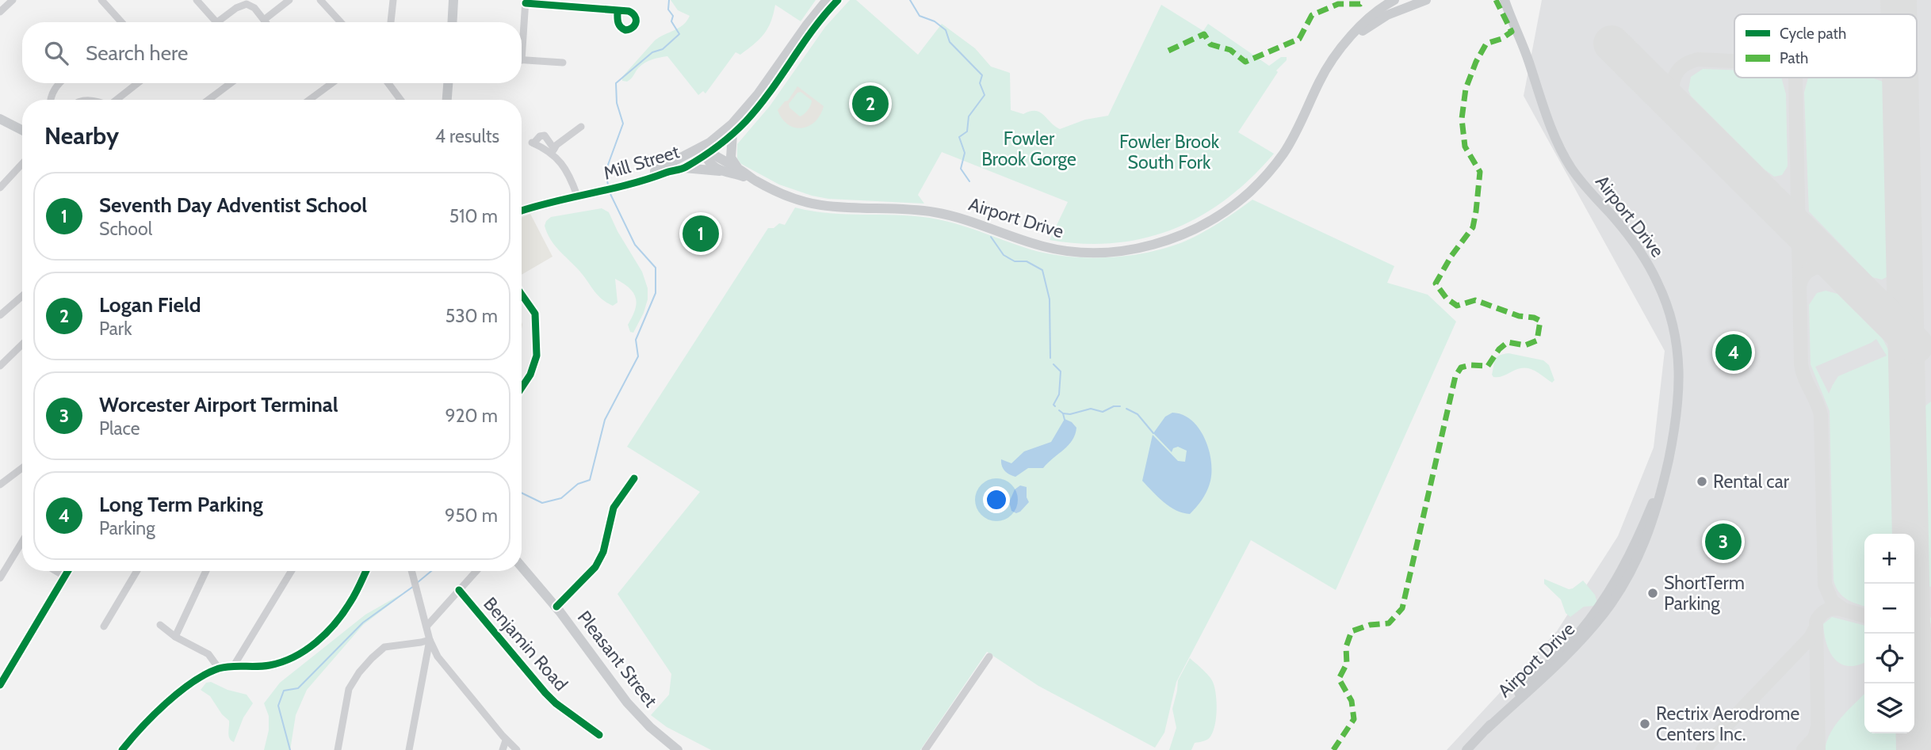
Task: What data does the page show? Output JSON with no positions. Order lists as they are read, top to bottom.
{
  "streets": {
    "main road": ["Mill Street", "Airport Drive", "Pleasant Street"],
    "street": ["Benjamin Road"]
  },
  "crossings": [
    ["Mill Street", "Airport Drive"]
  ],
  "parks": ["Fowler Brook Gorge", "Fowler Brook South Fork"],
  "places": ["Rental car", "ShortTerm Parking", "Rectrix Aerodrome Centers Inc."],
  "legend": ["Cycle path", "Path"],
  "page": {
    "search": "Search here",
    "pins": [
      "2",
      "1",
      "4",
      "3"
    ],
    "heading": ["Nearby", "4 results"],
    "list": [
      {
        "mark": "1",
        "name": "Seventh Day Adventist School",
        "note": "School",
        "value": "510 m"
      },
      {
        "mark": "2",
        "name": "Logan Field",
        "note": "Park",
        "value": "530 m"
      },
      {
        "mark": "3",
        "name": "Worcester Airport Terminal",
        "note": "Place",
        "value": "920 m"
      },
      {
        "mark": "4",
        "name": "Long Term Parking",
        "note": "Parking",
        "value": "950 m"
      }
    ],
    "map_buttons": ["+", "−"]
  }
}
